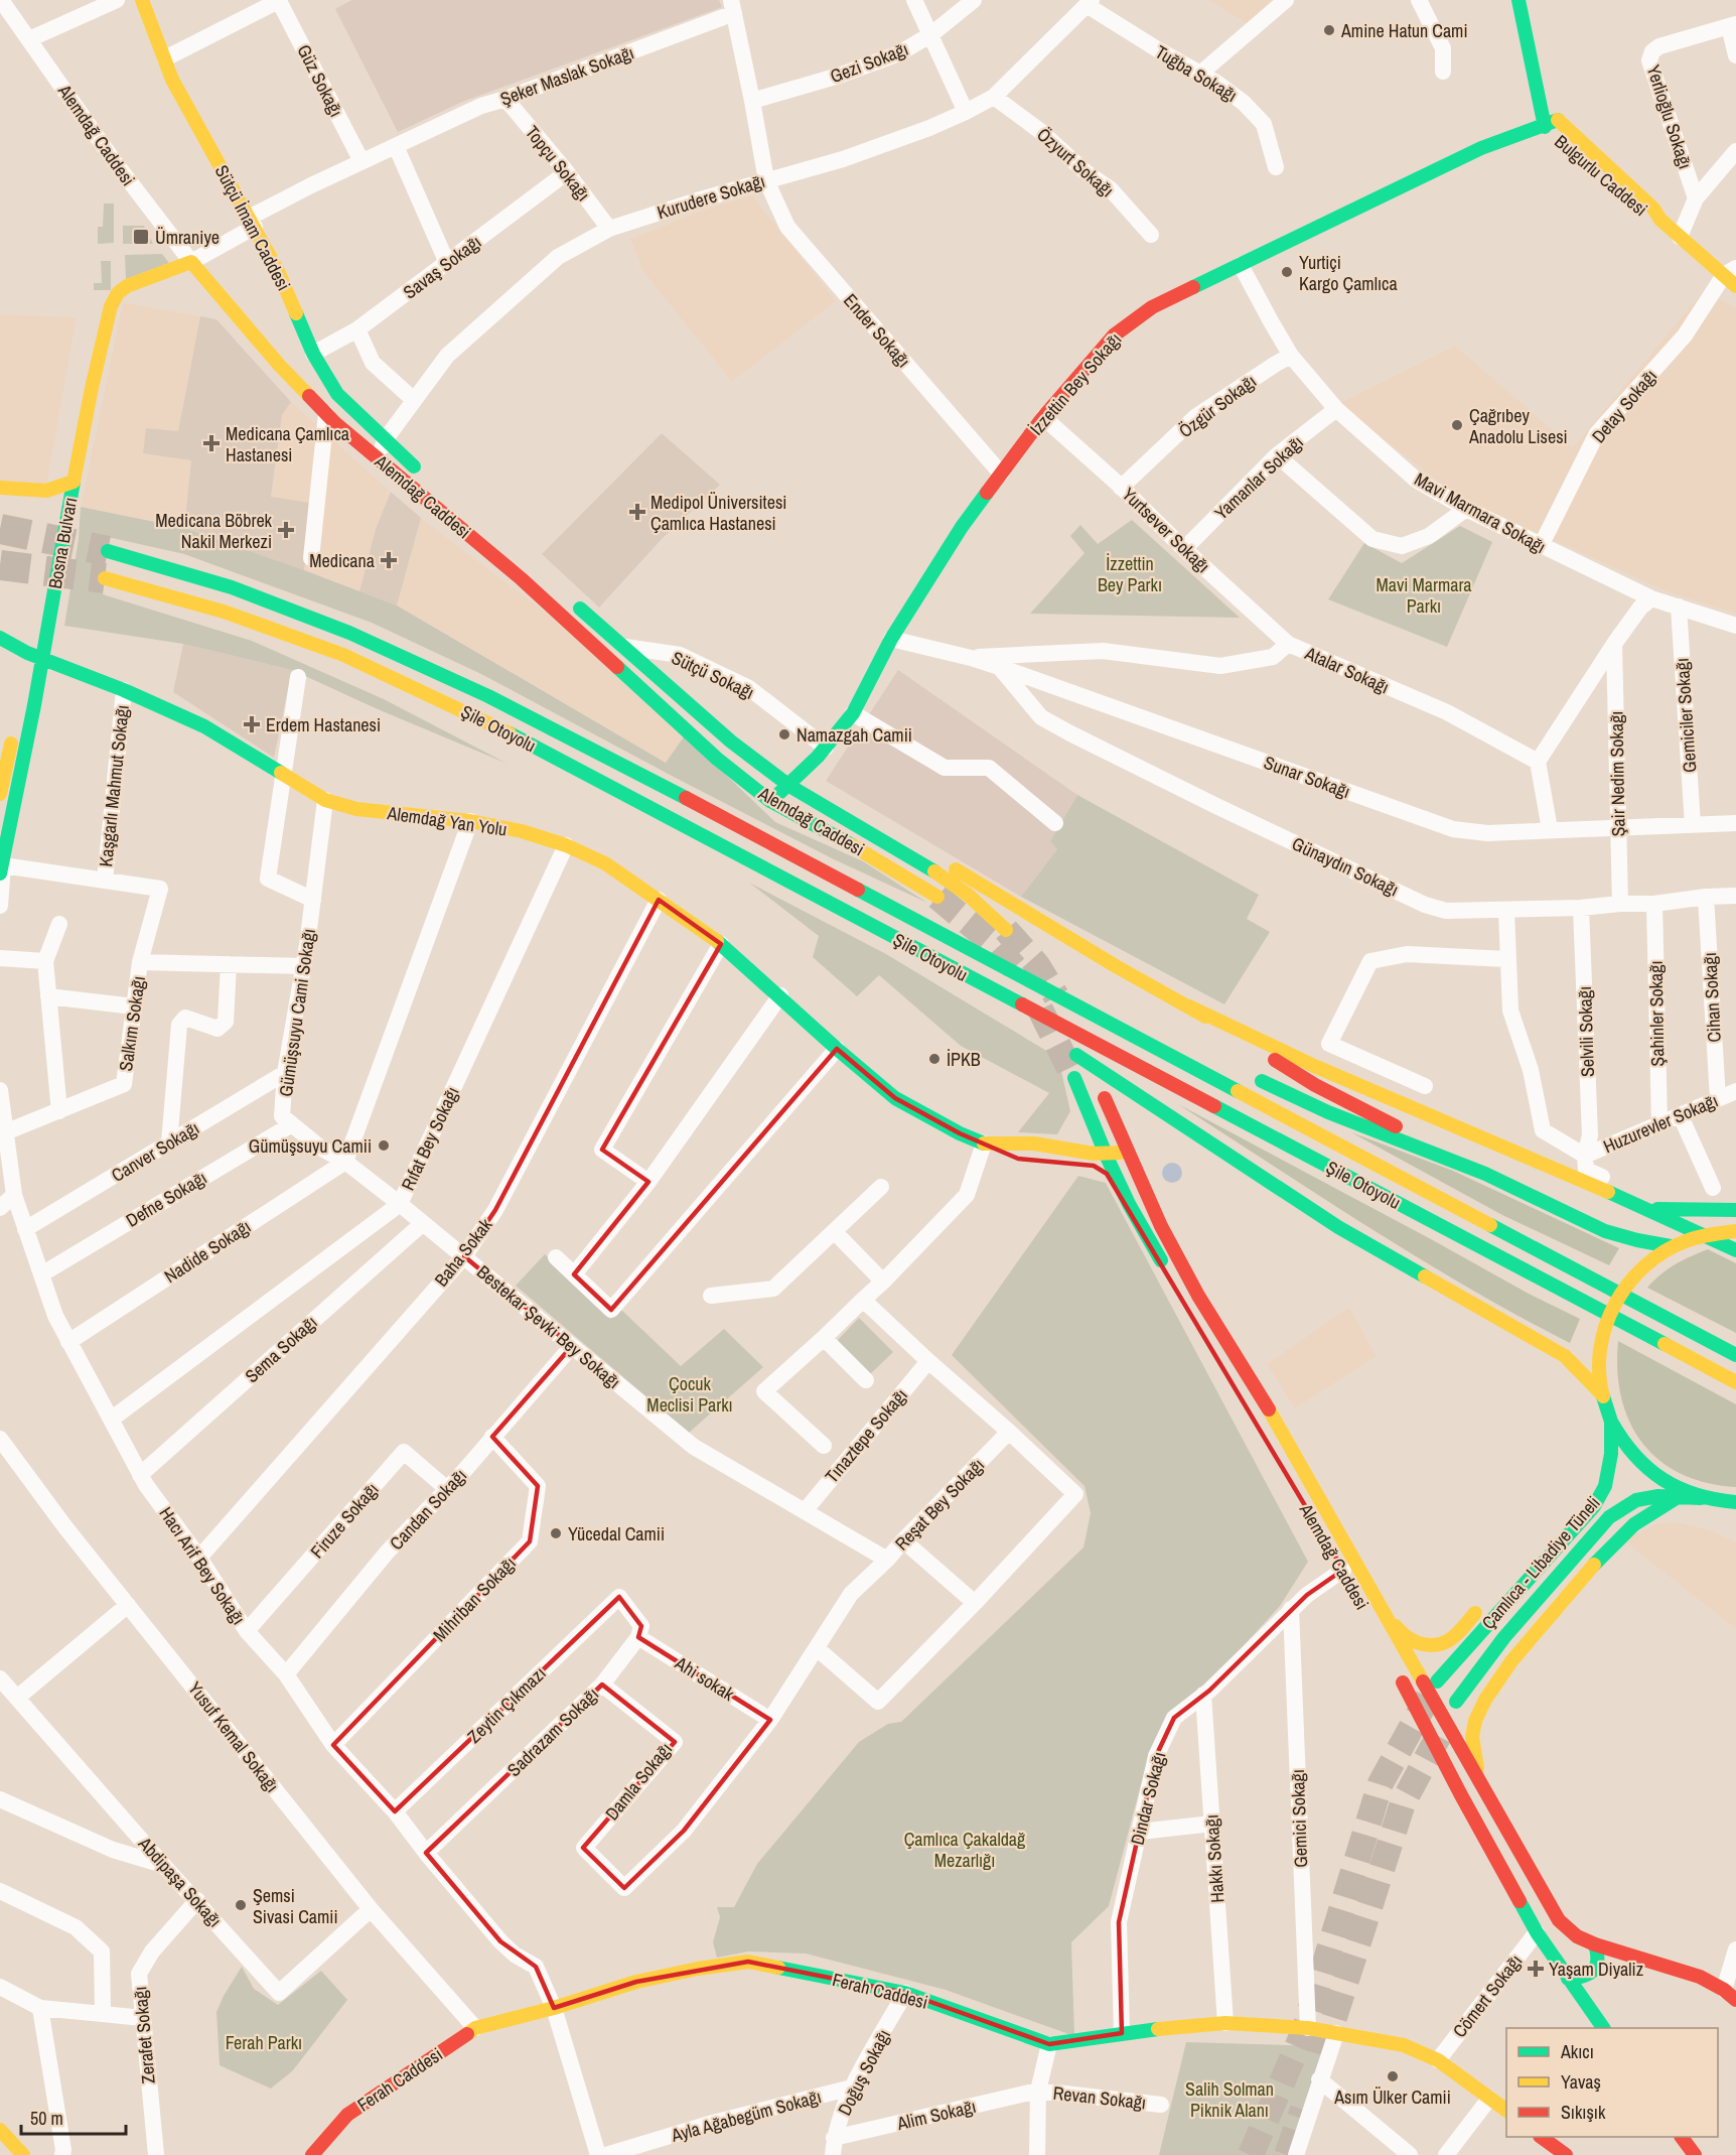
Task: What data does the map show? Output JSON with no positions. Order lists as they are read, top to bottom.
{
  "streets": {
    "main road": [
      "Alemdağ Caddesi",
      "Bulgurlu Caddesi",
      "Sütçü İmam Caddesi",
      "İzzettin Bey Sokağı",
      "Bosna Bulvarı",
      "Şile Otoyolu",
      "Alemdağ Yan Yolu",
      "Çamlıca - Libadiye Tüneli",
      "Ferah Caddesi"
    ],
    "street": [
      "Gezi Sokağı",
      "Tuğba Sokağı",
      "Şeker Maslak Sokağı",
      "Güz Sokağı",
      "Yerlioğlu Sokağı",
      "Özyurt Sokağı",
      "Topçu Sokağı",
      "Kurudere Sokağı",
      "Savaş Sokağı",
      "Ender Sokağı",
      "Özgür Sokağı",
      "Detay Sokağı",
      "Yamanlar Sokağı",
      "Mavi Marmara Sokağı",
      "Yurtsever Sokağı",
      "Atalar Sokağı",
      "Sütçü Sokağı",
      "Gemiciler Sokağı",
      "Şair Nedim Sokağı",
      "Sunar Sokağı",
      "Kaşgarlı Mahmut Sokağı",
      "Günaydın Sokağı",
      "Cihan Sokağı",
      "Gümüşsuyu Cami Sokağı",
      "Şahinler Sokağı",
      "Salkım Sokağı",
      "Selvili Sokağı",
      "Huzurevler Sokağı",
      "Rıfat Bey Sokağı",
      "Canver Sokağı",
      "Defne Sokağı",
      "Nadide Sokağı",
      "Baha Sokak",
      "Bestekar Şevki Bey Sokağı",
      "Sema Sokağı",
      "Tınaztepe Sokağı",
      "Reşat Bey Sokağı",
      "Candan Sokağı",
      "Firuze Sokağı",
      "Hacı Arif Bey Sokağı",
      "Mihriban Sokağı",
      "Ahi sokak",
      "Zeytin Çıkmazı",
      "Sadrazam Sokağı",
      "Yusuf Kemal Sokağı",
      "Damla Sokağı",
      "Dindar Sokağı",
      "Gemici Sokağı",
      "Hakkı Sokağı",
      "Abdipaşa Sokağı",
      "Cömert Sokağı",
      "Zerafet Sokağı",
      "Doğuş Sokağı",
      "Revan Sokağı",
      "Alim Sokağı",
      "Ayla Ağabegüm Sokağı"
    ]
  },
  "crossings": [
    ["Gezi Sokağı", "Şeker Maslak Sokağı"],
    ["Tuğba Sokağı", "Kurudere Sokağı"],
    ["Şeker Maslak Sokağı", "Güz Sokağı"],
    ["Şeker Maslak Sokağı", "Alemdağ Caddesi"],
    ["Şeker Maslak Sokağı", "Topçu Sokağı"],
    ["Şeker Maslak Sokağı", "Kurudere Sokağı"],
    ["Şeker Maslak Sokağı", "Sütçü İmam Caddesi"],
    ["Şeker Maslak Sokağı", "Ender Sokağı"],
    ["Şeker Maslak Sokağı", "Bosna Bulvarı"],
    ["Alemdağ Caddesi", "Kurudere Sokağı"],
    ["Alemdağ Caddesi", "Sütçü İmam Caddesi"],
    ["Alemdağ Caddesi", "İzzettin Bey Sokağı"],
    ["Alemdağ Caddesi", "Bosna Bulvarı"],
    ["Alemdağ Caddesi", "Sütçü Sokağı"],
    ["Özyurt Sokağı", "Kurudere Sokağı"],
    ["Topçu Sokağı", "Kurudere Sokağı"],
    ["Topçu Sokağı", "Savaş Sokağı"],
    ["Bulgurlu Caddesi", "İzzettin Bey Sokağı"],
    ["Bulgurlu Caddesi", "Detay Sokağı"],
    ["Kurudere Sokağı", "Sütçü İmam Caddesi"],
    ["Kurudere Sokağı", "Ender Sokağı"],
    ["Sütçü İmam Caddesi", "Savaş Sokağı"],
    ["Ender Sokağı", "İzzettin Bey Sokağı"],
    ["İzzettin Bey Sokağı", "Mavi Marmara Sokağı"],
    ["İzzettin Bey Sokağı", "Yurtsever Sokağı"],
    ["İzzettin Bey Sokağı", "Sütçü Sokağı"],
    ["İzzettin Bey Sokağı", "Sunar Sokağı"],
    ["Özgür Sokağı", "Mavi Marmara Sokağı"],
    ["Özgür Sokağı", "Yurtsever Sokağı"],
    ["Detay Sokağı", "Mavi Marmara Sokağı"],
    ["Yamanlar Sokağı", "Mavi Marmara Sokağı"],
    ["Yamanlar Sokağı", "Yurtsever Sokağı"],
    ["Mavi Marmara Sokağı", "Gemiciler Sokağı"],
    ["Yurtsever Sokağı", "Atalar Sokağı"],
    ["Bosna Bulvarı", "Alemdağ Yan Yolu"],
    ["Atalar Sokağı", "Sunar Sokağı"],
    ["Gemiciler Sokağı", "Sunar Sokağı"],
    ["Şair Nedim Sokağı", "Sunar Sokağı"],
    ["Şair Nedim Sokağı", "Günaydın Sokağı"],
    ["Sunar Sokağı", "Günaydın Sokağı"],
    ["Kaşgarlı Mahmut Sokağı", "Alemdağ Yan Yolu"],
    ["Alemdağ Yan Yolu", "Gümüşsuyu Cami Sokağı"],
    ["Alemdağ Yan Yolu", "Rıfat Bey Sokağı"],
    ["Alemdağ Yan Yolu", "Baha Sokak"],
    ["Günaydın Sokağı", "Cihan Sokağı"],
    ["Günaydın Sokağı", "Şahinler Sokağı"],
    ["Günaydın Sokağı", "Selvili Sokağı"],
    ["Cihan Sokağı", "Huzurevler Sokağı"],
    ["Gümüşsuyu Cami Sokağı", "Salkım Sokağı"],
    ["Gümüşsuyu Cami Sokağı", "Rıfat Bey Sokağı"],
    ["Gümüşsuyu Cami Sokağı", "Canver Sokağı"],
    ["Gümüşsuyu Cami Sokağı", "Defne Sokağı"],
    ["Gümüşsuyu Cami Sokağı", "Nadide Sokağı"],
    ["Gümüşsuyu Cami Sokağı", "Bestekar Şevki Bey Sokağı"],
    ["Şahinler Sokağı", "Huzurevler Sokağı"],
    ["Salkım Sokağı", "Hacı Arif Bey Sokağı"],
    ["Selvili Sokağı", "Huzurevler Sokağı"],
    ["Rıfat Bey Sokağı", "Bestekar Şevki Bey Sokağı"],
    ["Rıfat Bey Sokağı", "Hacı Arif Bey Sokağı"],
    ["Canver Sokağı", "Hacı Arif Bey Sokağı"],
    ["Defne Sokağı", "Hacı Arif Bey Sokağı"],
    ["Nadide Sokağı", "Hacı Arif Bey Sokağı"],
    ["Baha Sokak", "Bestekar Şevki Bey Sokağı"],
    ["Baha Sokak", "Hacı Arif Bey Sokağı"],
    ["Bestekar Şevki Bey Sokağı", "Sema Sokağı"],
    ["Bestekar Şevki Bey Sokağı", "Tınaztepe Sokağı"],
    ["Bestekar Şevki Bey Sokağı", "Reşat Bey Sokağı"],
    ["Bestekar Şevki Bey Sokağı", "Candan Sokağı"],
    ["Sema Sokağı", "Hacı Arif Bey Sokağı"],
    ["Reşat Bey Sokağı", "Ahi sokak"],
    ["Reşat Bey Sokağı", "Damla Sokağı"],
    ["Candan Sokağı", "Firuze Sokağı"],
    ["Candan Sokağı", "Hacı Arif Bey Sokağı"],
    ["Candan Sokağı", "Mihriban Sokağı"],
    ["Firuze Sokağı", "Hacı Arif Bey Sokağı"],
    ["Hacı Arif Bey Sokağı", "Mihriban Sokağı"],
    ["Hacı Arif Bey Sokağı", "Zeytin Çıkmazı"],
    ["Hacı Arif Bey Sokağı", "Sadrazam Sokağı"],
    ["Hacı Arif Bey Sokağı", "Ferah Caddesi"],
    ["Ahi sokak", "Zeytin Çıkmazı"],
    ["Ahi sokak", "Sadrazam Sokağı"],
    ["Zeytin Çıkmazı", "Sadrazam Sokağı"],
    ["Sadrazam Sokağı", "Damla Sokağı"],
    ["Yusuf Kemal Sokağı", "Abdipaşa Sokağı"],
    ["Yusuf Kemal Sokağı", "Ferah Caddesi"],
    ["Dindar Sokağı", "Gemici Sokağı"],
    ["Dindar Sokağı", "Hakkı Sokağı"],
    ["Dindar Sokağı", "Ferah Caddesi"],
    ["Gemici Sokağı", "Ferah Caddesi"],
    ["Hakkı Sokağı", "Ferah Caddesi"],
    ["Abdipaşa Sokağı", "Zerafet Sokağı"],
    ["Ferah Caddesi", "Cömert Sokağı"],
    ["Ferah Caddesi", "Doğuş Sokağı"],
    ["Doğuş Sokağı", "Alim Sokağı"],
    ["Doğuş Sokağı", "Ayla Ağabegüm Sokağı"],
    ["Revan Sokağı", "Alim Sokağı"]
  ],
  "parks": [
    "İzzettin Bey Parkı",
    "Mavi Marmara Parkı",
    "Çocuk Meclisi Parkı",
    "Çamlıca Çakaldağ Mezarlığı",
    "Ferah Parkı",
    "Salih Solman Piknik Alanı"
  ],
  "places": {
    "other": [
      "Amine Hatun Cami",
      "Yurtiçi Kargo Çamlıca",
      "Çağrıbey Anadolu Lisesi",
      "Namazgah Camii",
      "İPKB",
      "Gümüşsuyu Camii",
      "Yücedal Camii",
      "Şemsi Sivasi Camii",
      "Asım Ülker Camii"
    ],
    "transit": ["Ümraniye"],
    "health": [
      "Medicana Çamlıca Hastanesi",
      "Medipol Üniversitesi Çamlıca Hastanesi",
      "Medicana Böbrek Nakil Merkezi",
      "Medicana",
      "Erdem Hastanesi",
      "Yaşam Diyaliz"
    ]
  },
  "legend": ["Akıcı", "Yavaş", "Sıkışık"],
  "scale_bar": "50 m"
}
